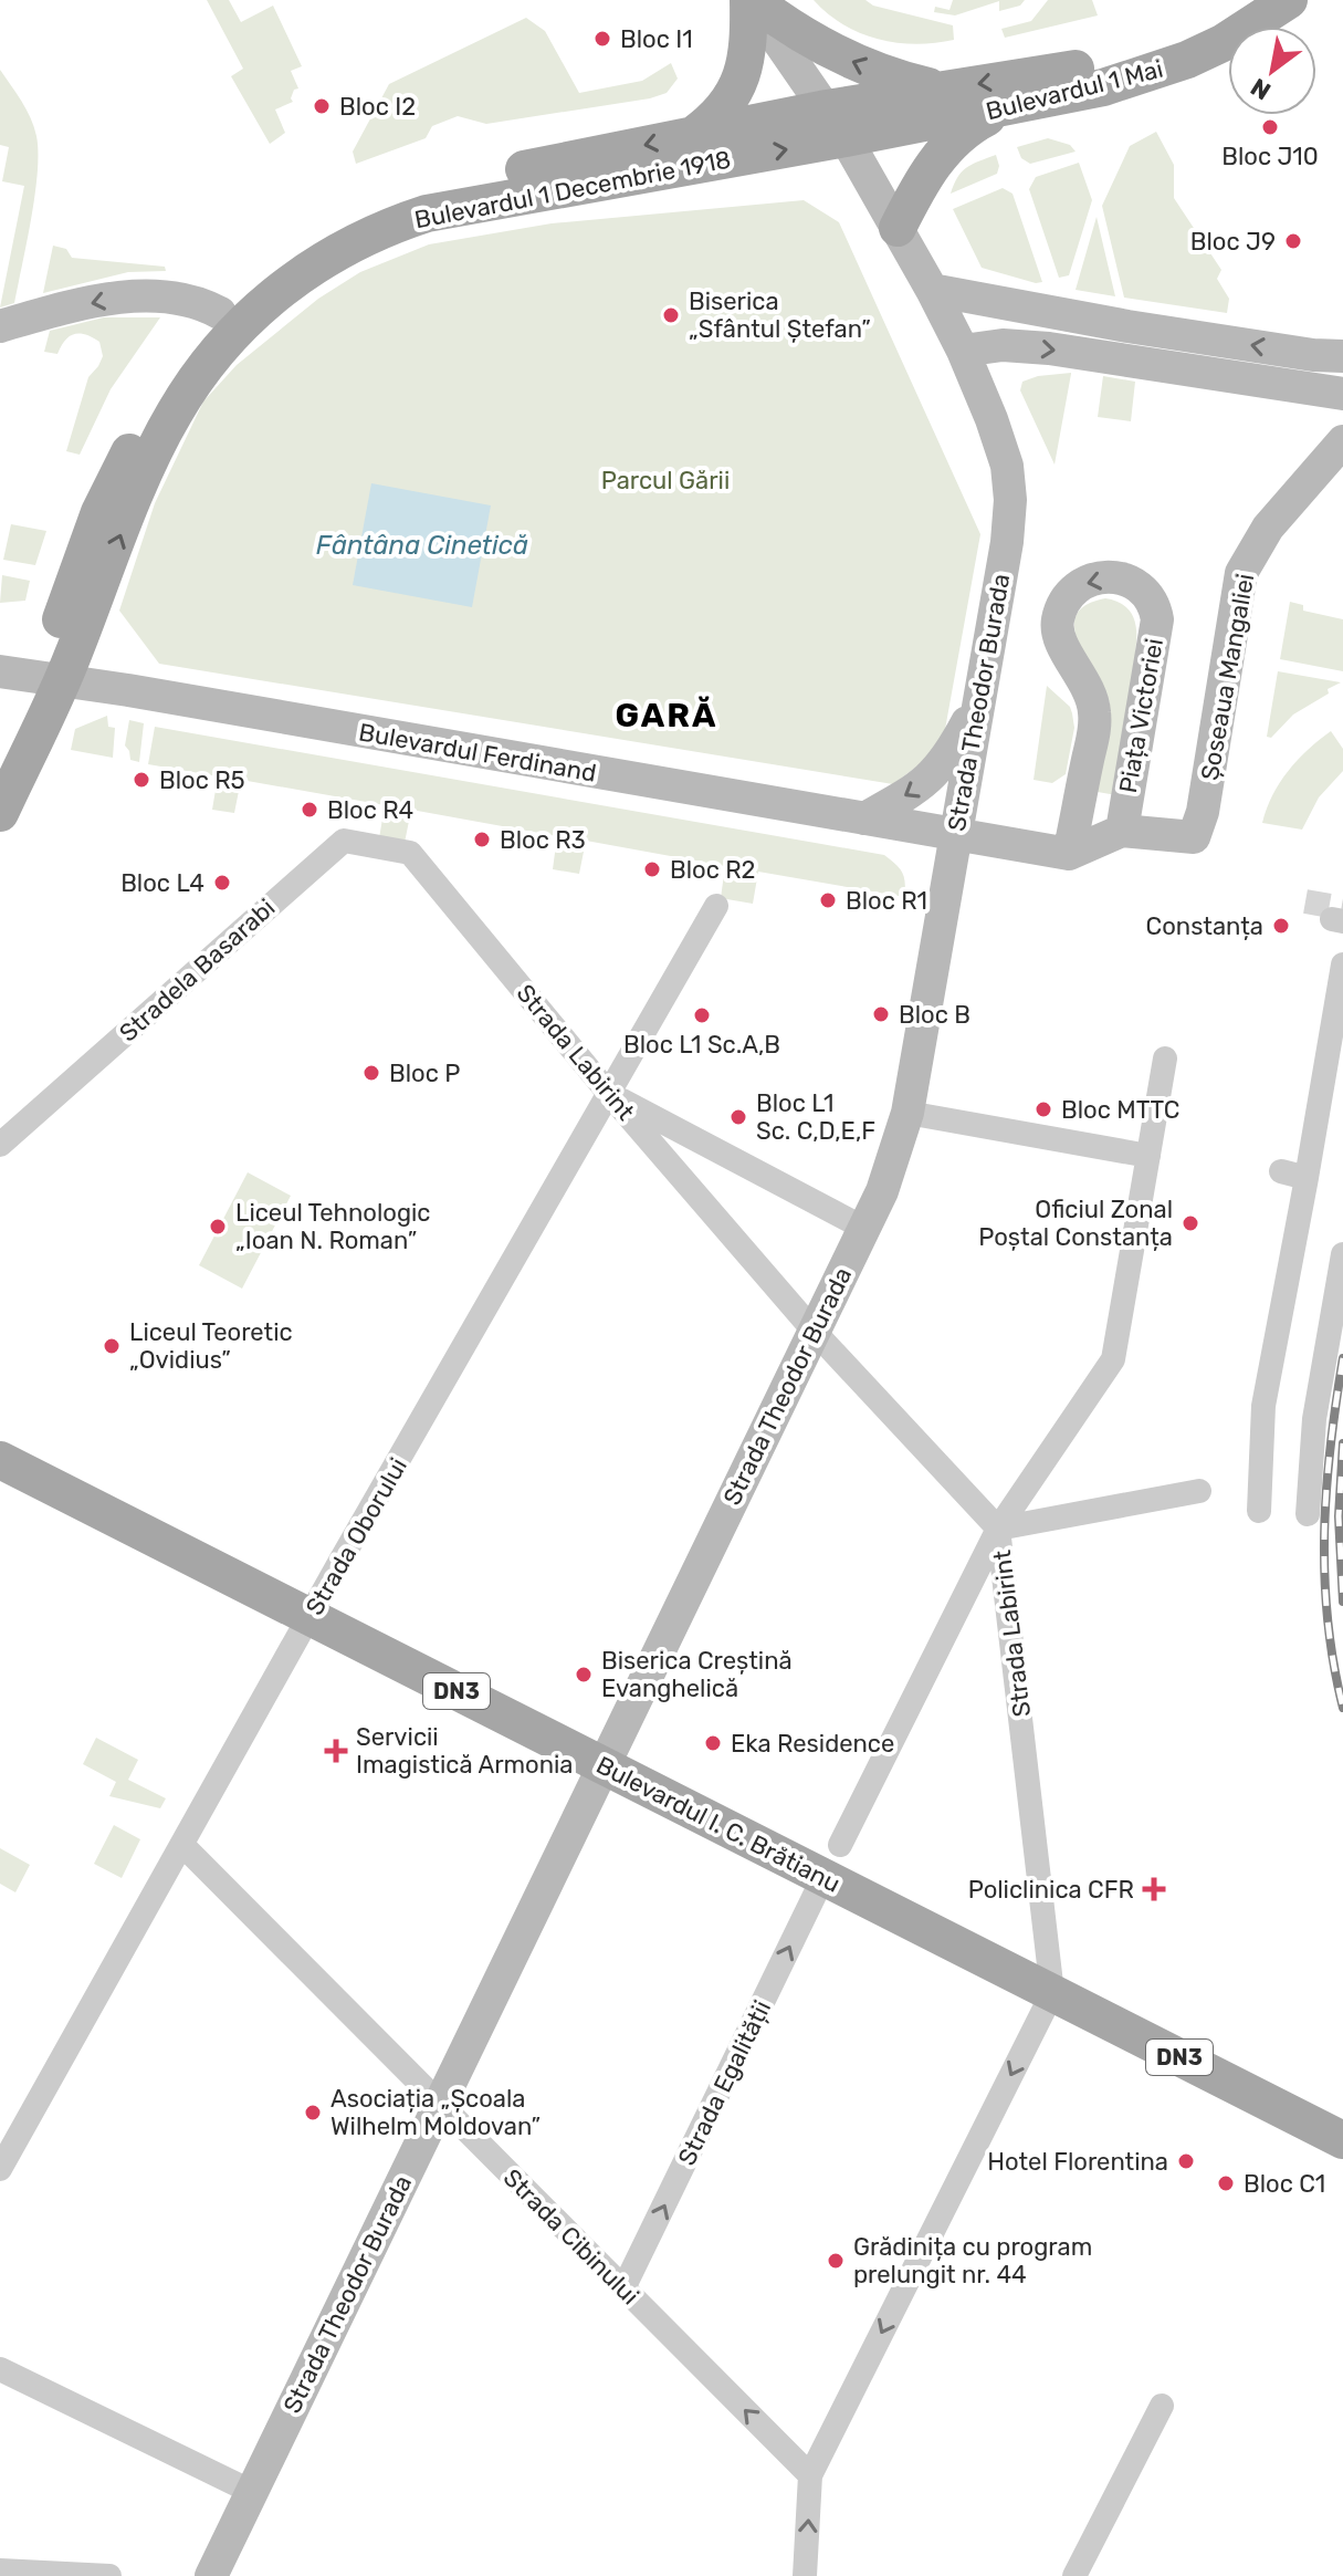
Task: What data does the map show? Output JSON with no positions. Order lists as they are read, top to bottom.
{
  "streets": {
    "main road": [
      "Bulevardul 1 Mai",
      "Bulevardul 1 Decembrie 1918",
      "DN3",
      "Bulevardul I. C. Brătianu"
    ],
    "street": [
      "Șoseaua Mangaliei",
      "Strada Theodor Burada",
      "Piața Victoriei",
      "Bulevardul Ferdinand",
      "Stradela Basarabi",
      "Strada Labirint",
      "Strada Oborului",
      "Strada Egalității",
      "Strada Cibinului"
    ]
  },
  "crossings": [
    ["Bulevardul 1 Mai", "Bulevardul 1 Decembrie 1918"],
    ["Bulevardul 1 Mai", "Strada Theodor Burada"],
    ["Bulevardul 1 Decembrie 1918", "Strada Theodor Burada"],
    ["Bulevardul 1 Decembrie 1918", "Bulevardul Ferdinand"],
    ["Șoseaua Mangaliei", "Piața Victoriei"],
    ["Strada Theodor Burada", "Bulevardul Ferdinand"],
    ["Strada Theodor Burada", "Strada Labirint"],
    ["Strada Theodor Burada", "Bulevardul I. C. Brătianu"],
    ["Strada Theodor Burada", "Strada Cibinului"],
    ["Piața Victoriei", "Bulevardul Ferdinand"],
    ["Stradela Basarabi", "Strada Labirint"],
    ["Strada Labirint", "Strada Oborului"],
    ["Strada Labirint", "Bulevardul I. C. Brătianu"],
    ["Strada Labirint", "Strada Egalității"],
    ["Strada Oborului", "Bulevardul I. C. Brătianu"],
    ["Strada Oborului", "Strada Cibinului"],
    ["Bulevardul I. C. Brătianu", "Strada Egalității"],
    ["Strada Egalității", "Strada Cibinului"]
  ],
  "one_way": ["Strada Egalității"],
  "districts": ["GARĂ"],
  "water": ["Fântâna Cinetică"],
  "parks": ["Parcul Gării"],
  "places": {
    "other": [
      "Bloc I1",
      "Bloc I2",
      "Bloc J10",
      "Bloc J9",
      "Biserica „Sfântul Ștefan”",
      "Bloc R5",
      "Bloc R4",
      "Bloc R3",
      "Bloc R2",
      "Bloc L4",
      "Bloc R1",
      "Constanța",
      "Bloc B",
      "Bloc L1 Sc.A,B",
      "Bloc P",
      "Bloc MTTC",
      "Bloc L1 Sc. C,D,E,F",
      "Oficiul Zonal Poștal Constanța",
      "Liceul Tehnologic „Ioan N. Roman”",
      "Liceul Teoretic „Ovidius”",
      "Biserica Creștină Evanghelică",
      "Eka Residence",
      "Asociația „Școala Wilhelm Moldovan”",
      "Hotel Florentina",
      "Bloc C1",
      "Grădinița cu program prelungit nr. 44"
    ],
    "health": ["Servicii Imagistică Armonia", "Policlinica CFR"]
  },
  "north": "bottom left"
}
